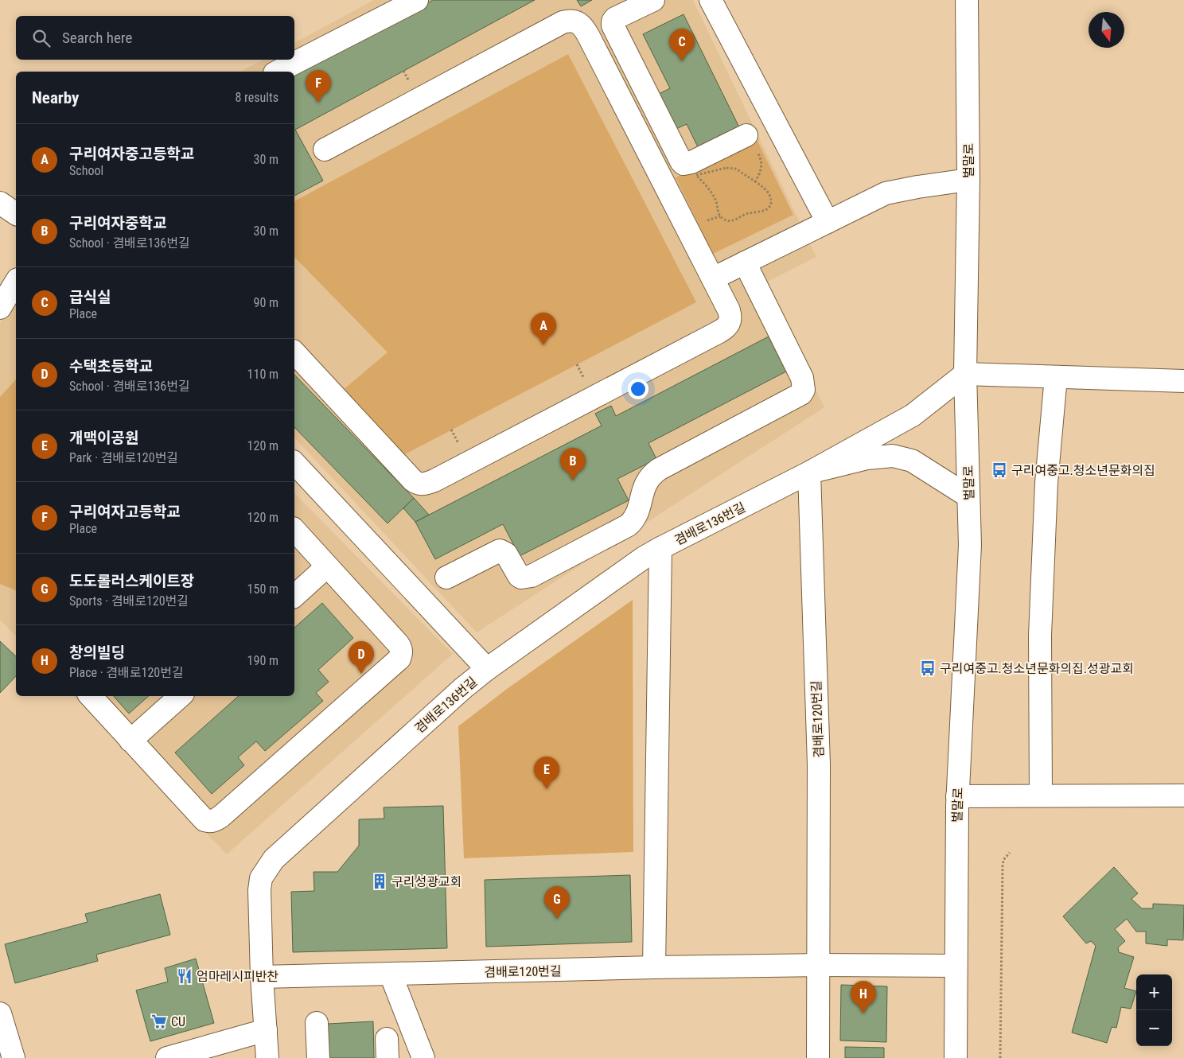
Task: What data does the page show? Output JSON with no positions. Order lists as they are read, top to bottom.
{
  "streets": {
    "street": ["벌말로", "겸배로136번길", "겸배로120번길"]
  },
  "crossings": [
    ["겸배로136번길", "겸배로120번길"]
  ],
  "places": {
    "bus stop": ["구리여중고.청소년문화의집", "구리여중고.청소년문화의집.성광교회"],
    "building": ["구리성광교회"],
    "restaurant": ["엄마레시피반찬"],
    "supermarket": ["CU"]
  },
  "north": "bottom",
  "page": {
    "search": "Search here",
    "pins": [
      "C",
      "F",
      "A",
      "B",
      "D",
      "E",
      "G",
      "H"
    ],
    "heading": ["Nearby", "8 results"],
    "list": [
      {
        "mark": "A",
        "name": "구리여자중고등학교",
        "note": "School",
        "value": "30 m"
      },
      {
        "mark": "B",
        "name": "구리여자중학교",
        "note": "School · 겸배로136번길",
        "value": "30 m"
      },
      {
        "mark": "C",
        "name": "급식실",
        "note": "Place",
        "value": "90 m"
      },
      {
        "mark": "D",
        "name": "수택초등학교",
        "note": "School · 겸배로136번길",
        "value": "110 m"
      },
      {
        "mark": "E",
        "name": "개맥이공원",
        "note": "Park · 겸배로120번길",
        "value": "120 m"
      },
      {
        "mark": "F",
        "name": "구리여자고등학교",
        "note": "Place",
        "value": "120 m"
      },
      {
        "mark": "G",
        "name": "도도롤러스케이트장",
        "note": "Sports · 겸배로120번길",
        "value": "150 m"
      },
      {
        "mark": "H",
        "name": "창의빌딩",
        "note": "Place · 겸배로120번길",
        "value": "190 m"
      }
    ],
    "map_buttons": ["+", "−"]
  }
}
